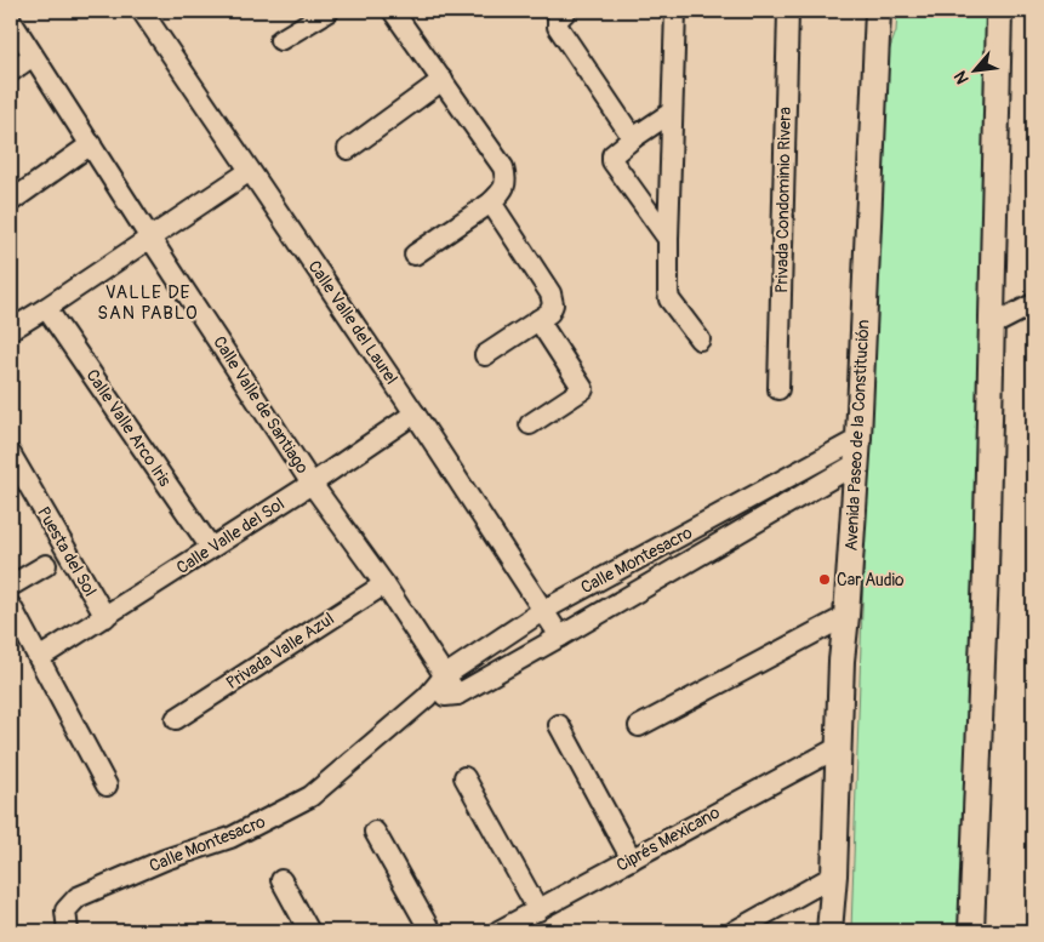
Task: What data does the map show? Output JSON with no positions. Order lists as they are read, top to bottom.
{
  "streets": {
    "street": [
      "Privada Condominio Rivera",
      "Calle Valle del Laurel",
      "Calle Valle de Santiago",
      "Calle Valle Arco Iris",
      "Avenida Paseo de la Constitución",
      "Calle Valle del Sol",
      "Puesta del Sol",
      "Calle Montesacro",
      "Privada Valle Azul",
      "Ciprés Mexicano"
    ]
  },
  "crossings": [
    ["Calle Valle del Laurel", "Calle Valle del Sol"],
    ["Calle Valle del Laurel", "Calle Montesacro"],
    ["Calle Valle de Santiago", "Calle Valle del Sol"],
    ["Calle Valle de Santiago", "Calle Montesacro"],
    ["Calle Valle de Santiago", "Privada Valle Azul"],
    ["Calle Valle Arco Iris", "Calle Valle del Sol"],
    ["Avenida Paseo de la Constitución", "Calle Montesacro"],
    ["Avenida Paseo de la Constitución", "Ciprés Mexicano"],
    ["Calle Valle del Sol", "Puesta del Sol"]
  ],
  "districts": ["VALLE DE SAN PABLO"],
  "places": ["Car Audio"],
  "north": "bottom left"
}
